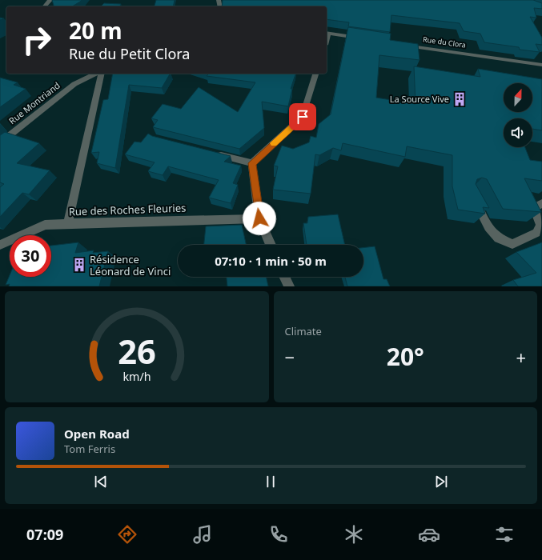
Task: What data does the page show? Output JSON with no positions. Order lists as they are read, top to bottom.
{
  "streets": {
    "street": ["Rue du Clora", "Rue Montriand", "Rue des Roches Fleuries"]
  },
  "places": {
    "building": ["La Source Vive", "Résidence Léonard de Vinci"]
  },
  "north": "top",
  "page": {
    "turn": ["20 m", "Rue du Petit Clora"],
    "limit": "30",
    "trip": "07:10 · 1 min · 50 m",
    "tile": "Climate",
    "heat": ["−", "20°", "+"],
    "song": ["Open Road", "Tom Ferris"],
    "tabs": "07:09",
    "gauge": ["26", "km/h"]
  }
}
